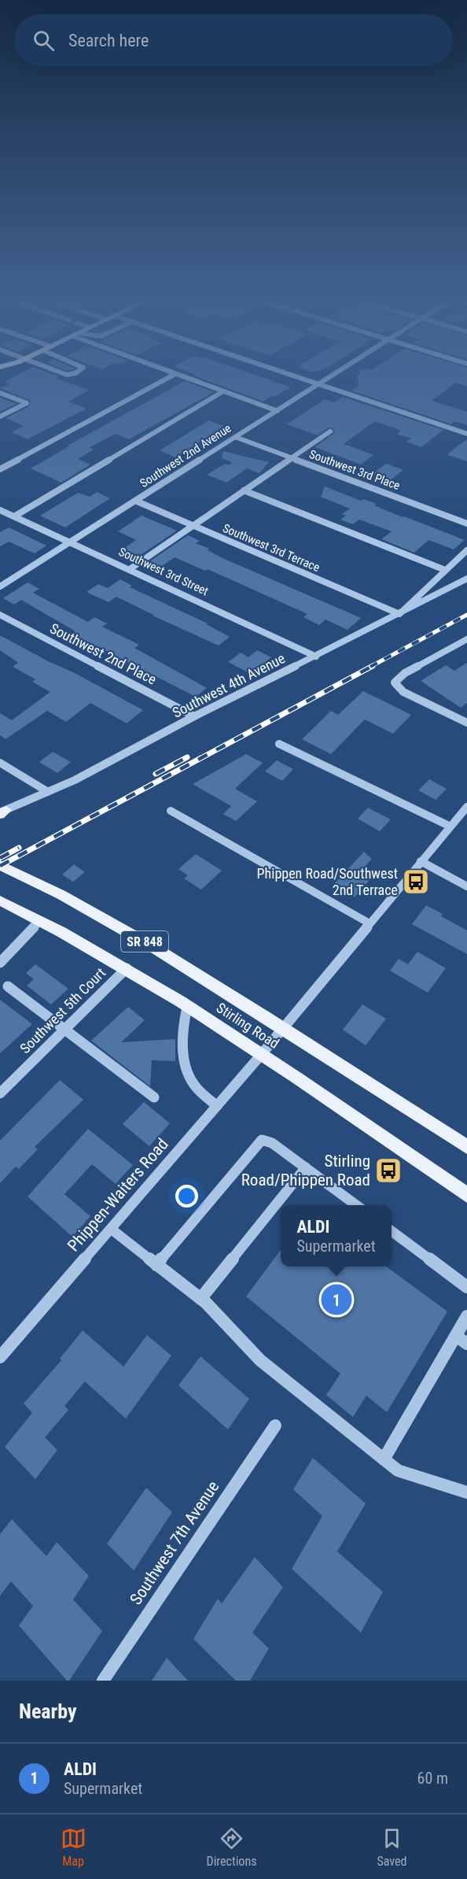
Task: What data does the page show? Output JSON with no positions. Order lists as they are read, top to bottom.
{
  "streets": {
    "main road": ["SR 848", "Stirling Road"],
    "street": [
      "Southwest 2nd Avenue",
      "Southwest 3rd Place",
      "Southwest 3rd Terrace",
      "Southwest 3rd Street",
      "Southwest 2nd Place",
      "Southwest 4th Avenue",
      "Southwest 5th Court",
      "Phippen-Waiters Road",
      "Southwest 7th Avenue"
    ]
  },
  "crossings": [
    ["Southwest 2nd Avenue", "Southwest 3rd Place"],
    ["Southwest 2nd Avenue", "Southwest 3rd Terrace"],
    ["Southwest 2nd Avenue", "Southwest 3rd Street"],
    ["Southwest 3rd Terrace", "Southwest 4th Avenue"],
    ["Southwest 3rd Street", "Southwest 4th Avenue"],
    ["Southwest 2nd Place", "Southwest 4th Avenue"],
    ["Southwest 5th Court", "Stirling Road"],
    ["Stirling Road", "Phippen-Waiters Road"]
  ],
  "places": {
    "bus stop": ["Phippen Road/Southwest 2nd Terrace", "Stirling Road/Phippen Road"]
  },
  "page": {
    "search": "Search here",
    "popup": ["ALDI", "Supermarket"],
    "pins": "1",
    "heading": "Nearby",
    "list": [
      {
        "mark": "1",
        "name": "ALDI",
        "note": "Supermarket",
        "value": "60 m"
      }
    ],
    "nav": ["Map", "Directions", "Saved"]
  }
}
